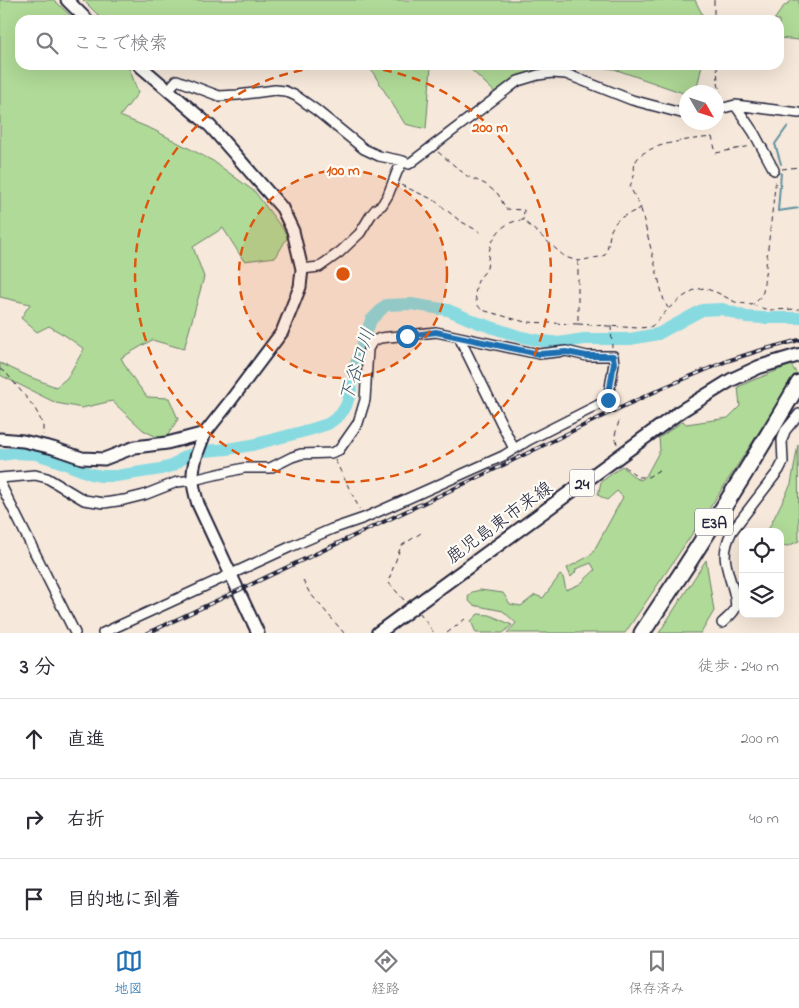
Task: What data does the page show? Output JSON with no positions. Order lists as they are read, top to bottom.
{
  "streets": {
    "highway": ["E3A"],
    "main road": ["24", "鹿児島東市来線"]
  },
  "water": ["下谷口川"],
  "north": "bottom right",
  "page": {
    "search": "ここで検索",
    "heading": ["3 分", "徒歩 · 240 m"],
    "list": [
      ["直進", "200 m"],
      ["右折", "40 m"],
      "目的地に到着"
    ],
    "nav": ["地図", "経路", "保存済み"]
  },
  "rings": ["200 m", "100 m"]
}
